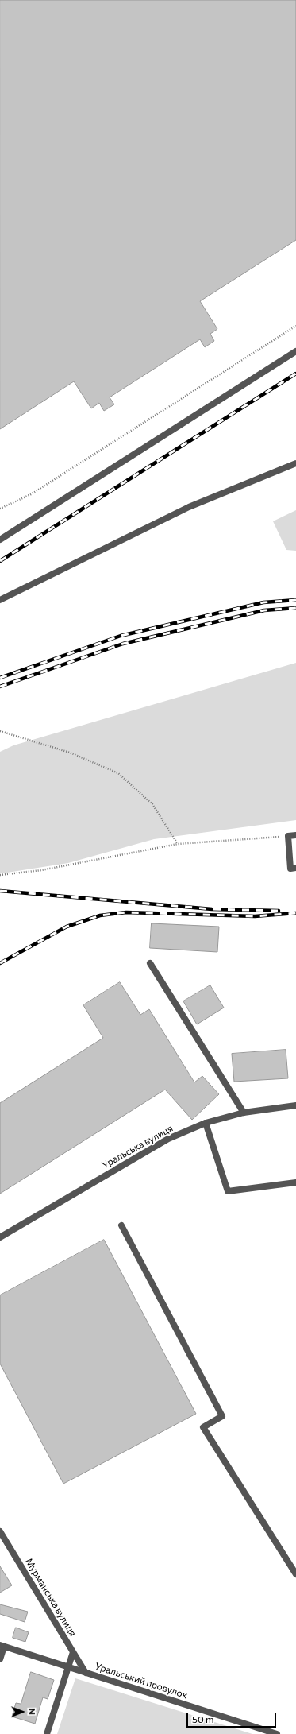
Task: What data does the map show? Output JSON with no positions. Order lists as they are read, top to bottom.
{
  "streets": {
    "street": ["Уральська вулиця", "Мурманська вулиця", "Уральський провулок"]
  },
  "crossings": [
    ["Мурманська вулиця", "Уральський провулок"]
  ],
  "scale_bar": "50 m",
  "north": "right"
}
